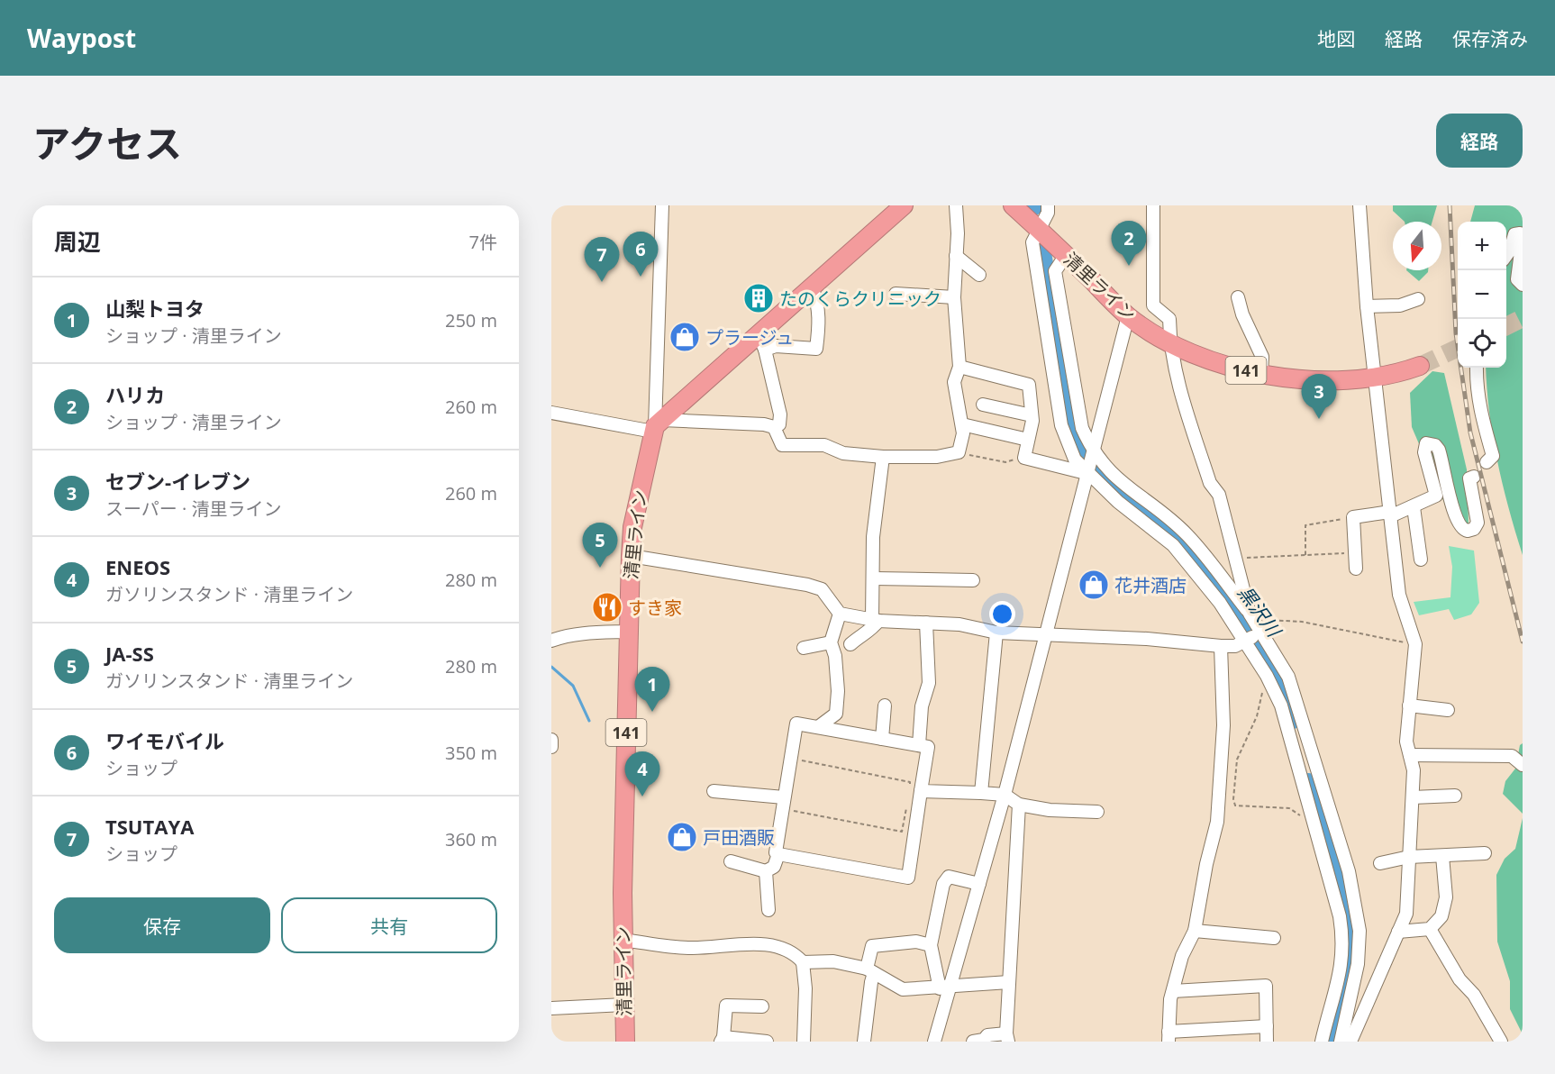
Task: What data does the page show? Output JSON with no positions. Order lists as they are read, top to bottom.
{
  "streets": {
    "highway": ["清里ライン", "141"]
  },
  "water": ["黒沢川"],
  "places": {
    "building": ["たのくらクリニック"],
    "shop": ["プラージュ", "花井酒店", "戸田酒販"],
    "restaurant": ["すき家"]
  },
  "north": "bottom",
  "page": {
    "header": "Waypost",
    "nav": ["地図", "経路", "保存済み"],
    "title": "アクセス",
    "buttons": [
      "経路",
      ["保存", "共有"]
    ],
    "heading": ["周辺", "7件"],
    "pins": [
      "2",
      "6",
      "7",
      "3",
      "5",
      "1",
      "4"
    ],
    "map_buttons": ["+", "−"],
    "list": [
      {
        "mark": "1",
        "name": "山梨トヨタ",
        "note": "ショップ · 清里ライン",
        "value": "250 m"
      },
      {
        "mark": "2",
        "name": "ハリカ",
        "note": "ショップ · 清里ライン",
        "value": "260 m"
      },
      {
        "mark": "3",
        "name": "セブン-イレブン",
        "note": "スーパー · 清里ライン",
        "value": "260 m"
      },
      {
        "mark": "4",
        "name": "ENEOS",
        "note": "ガソリンスタンド · 清里ライン",
        "value": "280 m"
      },
      {
        "mark": "5",
        "name": "JA-SS",
        "note": "ガソリンスタンド · 清里ライン",
        "value": "280 m"
      },
      {
        "mark": "6",
        "name": "ワイモバイル",
        "note": "ショップ",
        "value": "350 m"
      },
      {
        "mark": "7",
        "name": "TSUTAYA",
        "note": "ショップ",
        "value": "360 m"
      }
    ]
  }
}
